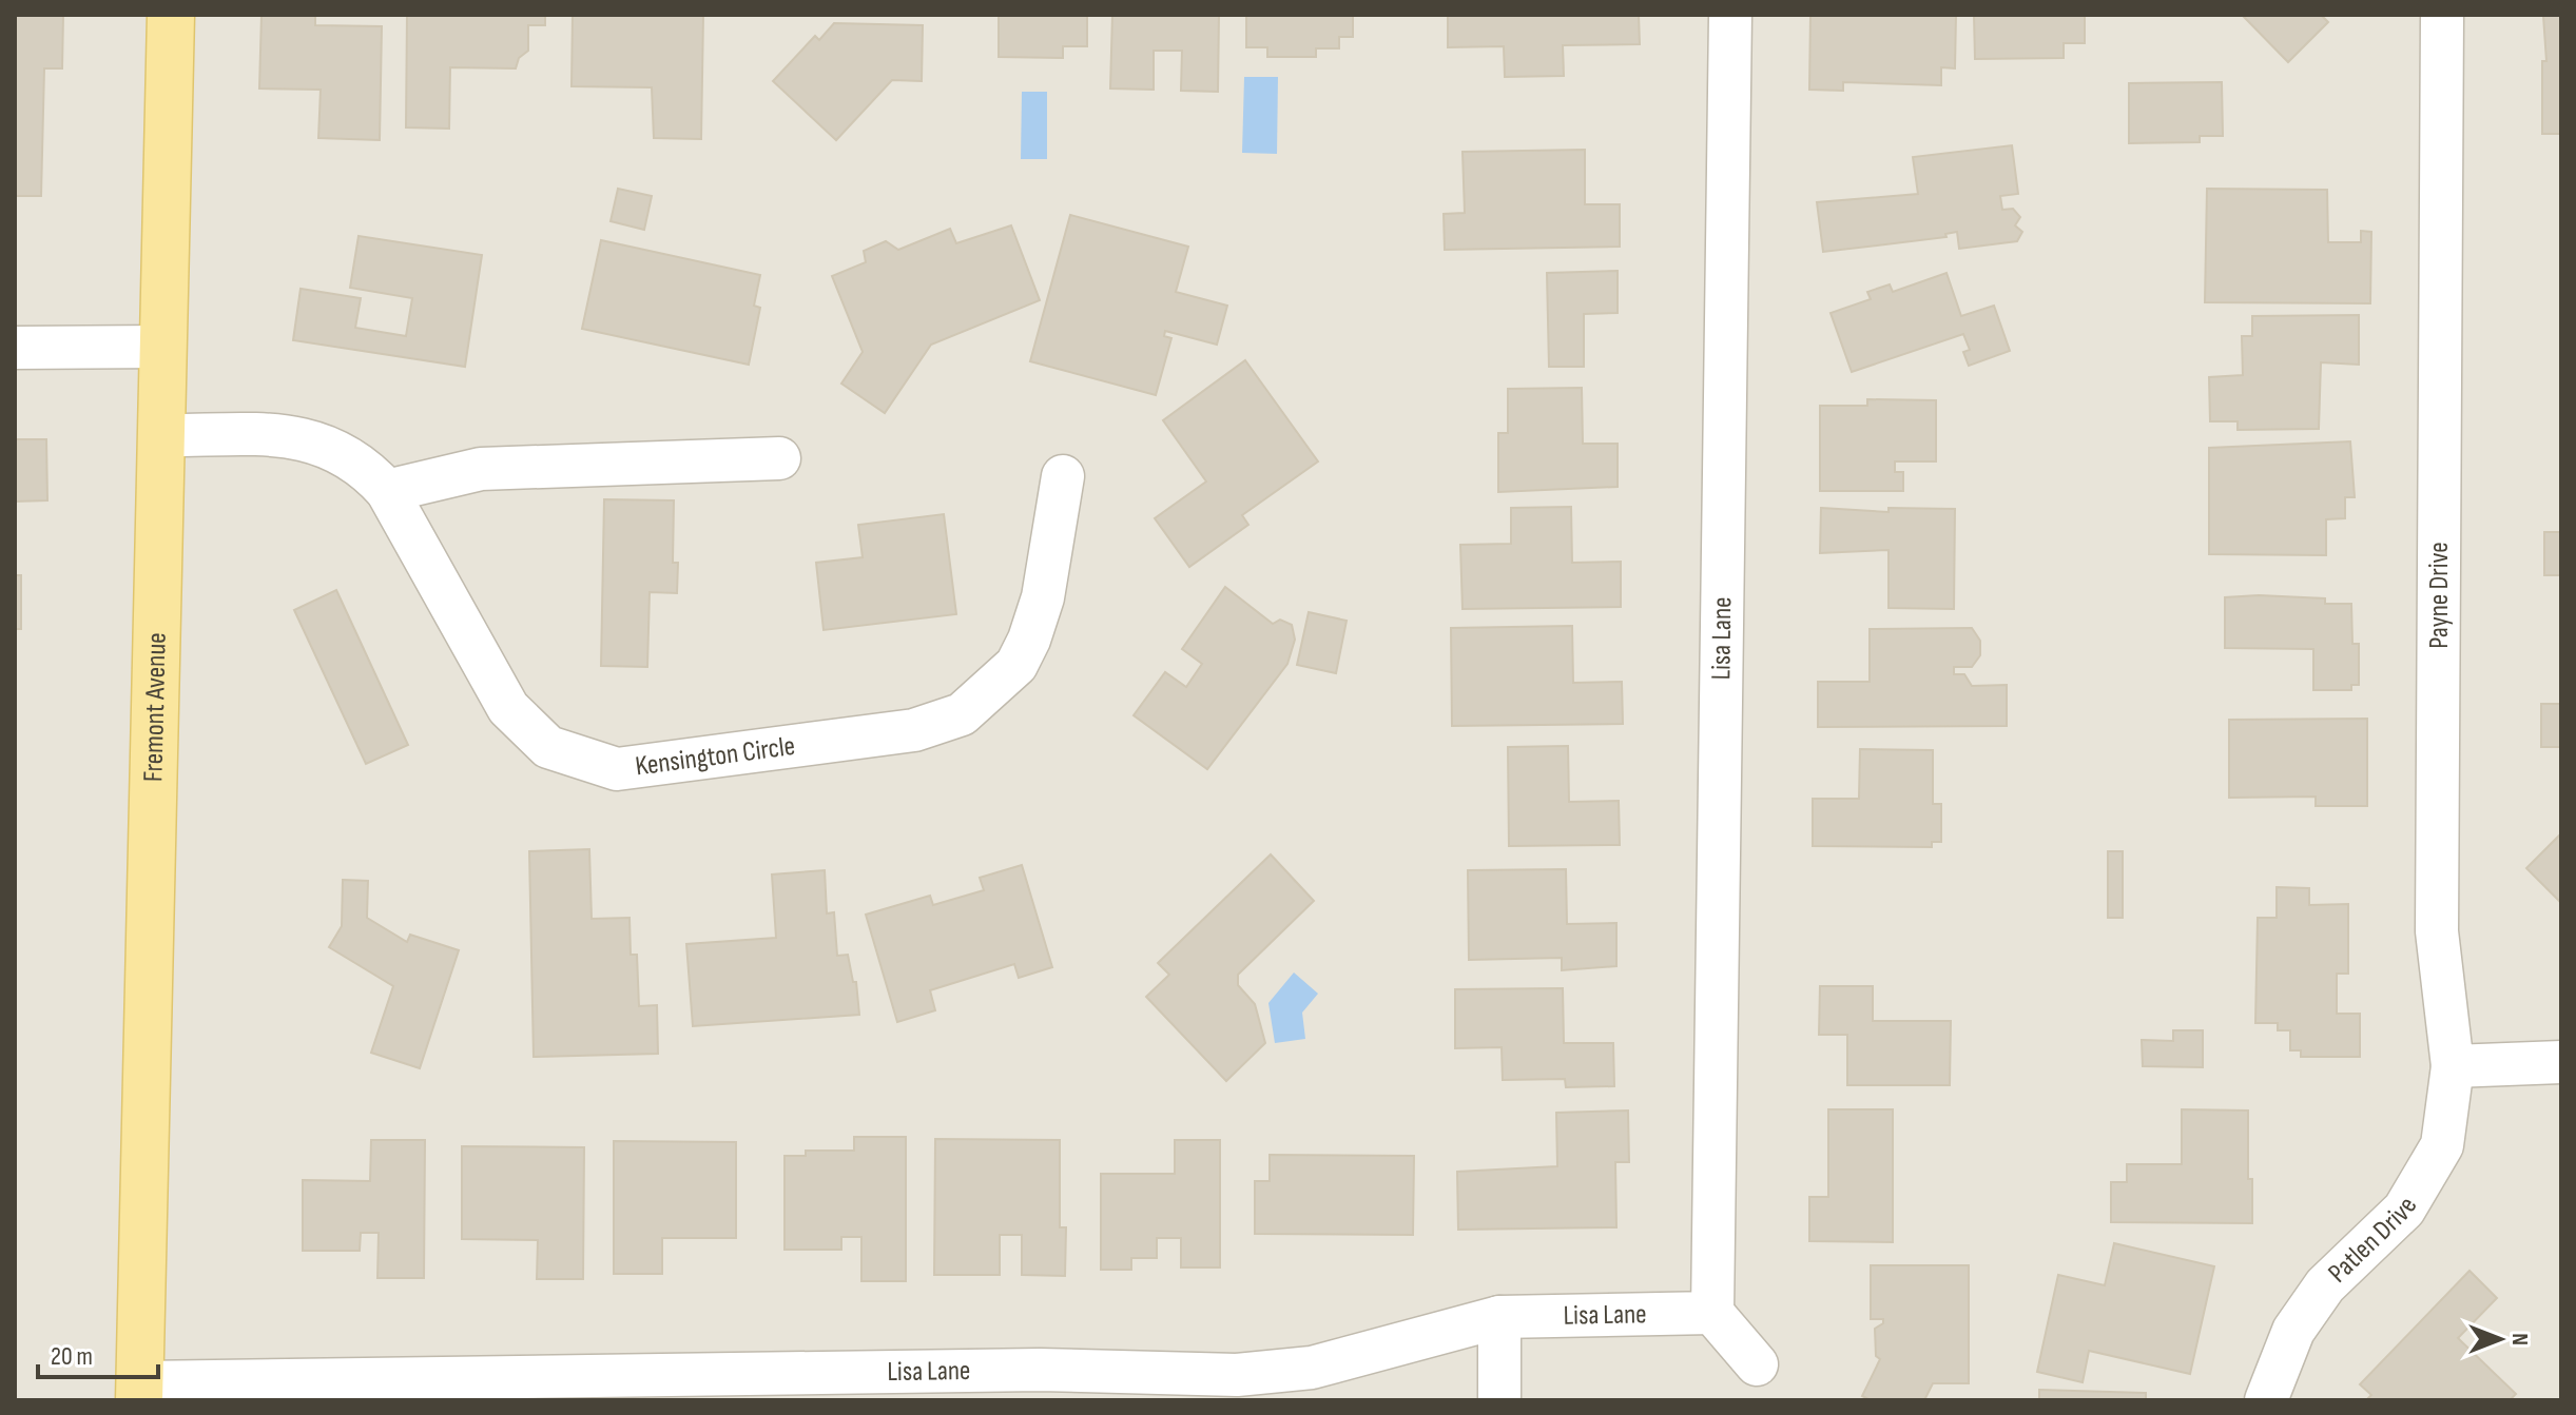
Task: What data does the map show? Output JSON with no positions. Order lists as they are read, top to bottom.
{
  "streets": {
    "main road": ["Fremont Avenue"],
    "street": [
      "Payne Drive",
      "Lisa Lane",
      "Kensington Circle",
      "Patlen Drive"
    ]
  },
  "crossings": [
    ["Payne Drive", "Patlen Drive"],
    ["Lisa Lane", "Fremont Avenue"],
    ["Fremont Avenue", "Kensington Circle"]
  ],
  "scale_bar": "20 m",
  "north": "right"
}
